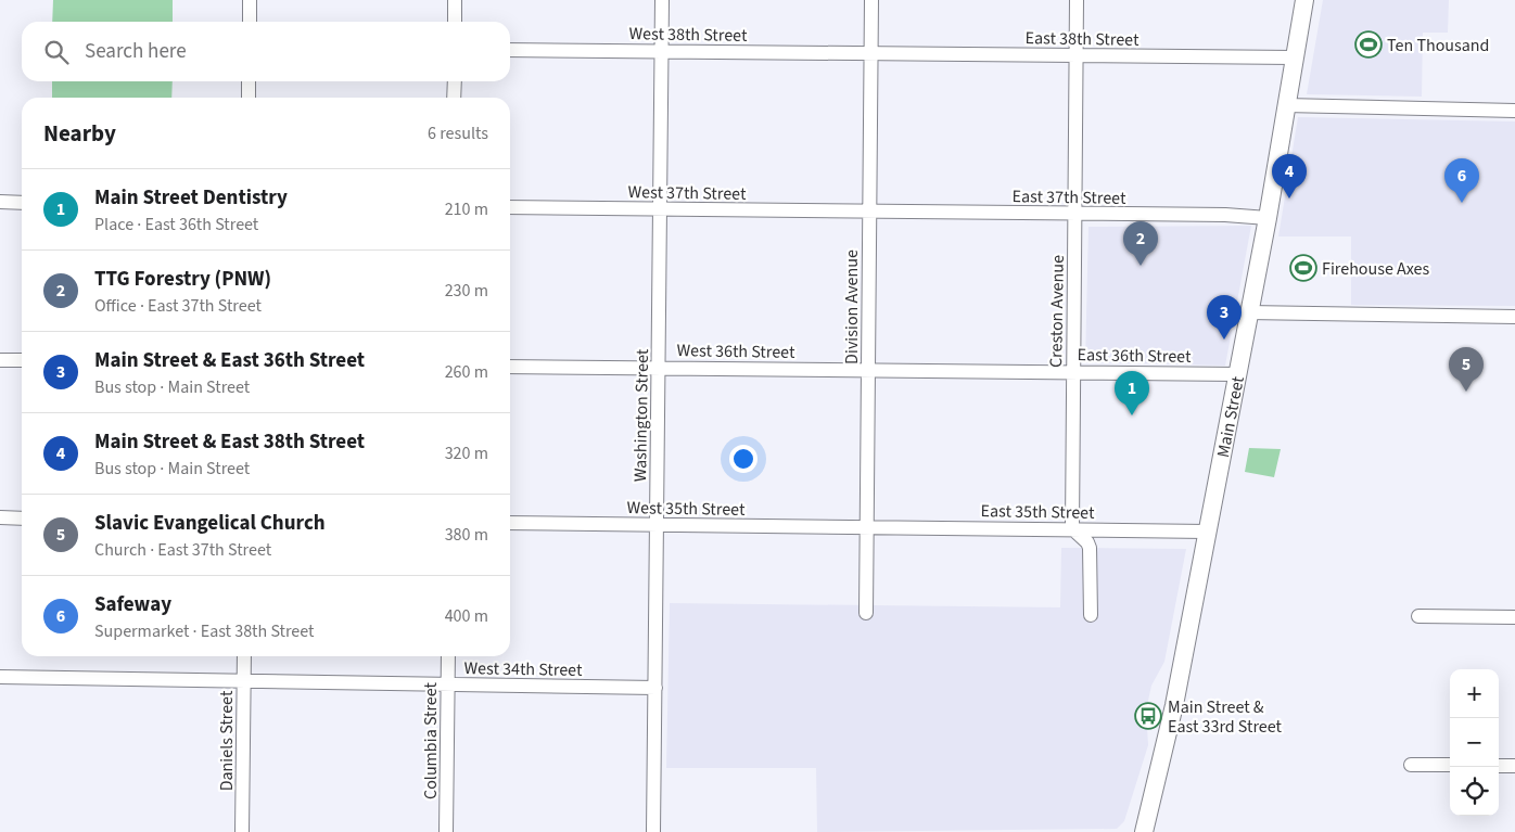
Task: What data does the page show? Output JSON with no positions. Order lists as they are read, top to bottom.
{
  "streets": {
    "main road": ["Main Street"],
    "street": [
      "West 38th Street",
      "East 38th Street",
      "West 37th Street",
      "East 37th Street",
      "Division Avenue",
      "Creston Avenue",
      "West 36th Street",
      "East 36th Street",
      "Washington Street",
      "West 35th Street",
      "East 35th Street",
      "West 34th Street",
      "Daniels Street",
      "Columbia Street"
    ]
  },
  "crossings": [
    ["West 38th Street", "East 38th Street"],
    ["West 38th Street", "Division Avenue"],
    ["West 38th Street", "Washington Street"],
    ["East 38th Street", "Division Avenue"],
    ["East 38th Street", "Creston Avenue"],
    ["East 38th Street", "Main Street"],
    ["West 37th Street", "East 37th Street"],
    ["West 37th Street", "Division Avenue"],
    ["West 37th Street", "Washington Street"],
    ["East 37th Street", "Division Avenue"],
    ["East 37th Street", "Creston Avenue"],
    ["East 37th Street", "Main Street"],
    ["Division Avenue", "West 36th Street"],
    ["Division Avenue", "East 36th Street"],
    ["Division Avenue", "West 35th Street"],
    ["Division Avenue", "East 35th Street"],
    ["Creston Avenue", "East 36th Street"],
    ["Creston Avenue", "East 35th Street"],
    ["West 36th Street", "East 36th Street"],
    ["West 36th Street", "Washington Street"],
    ["East 36th Street", "Main Street"],
    ["Washington Street", "West 35th Street"],
    ["Washington Street", "West 34th Street"],
    ["Main Street", "East 35th Street"],
    ["West 35th Street", "East 35th Street"],
    ["West 34th Street", "Daniels Street"],
    ["West 34th Street", "Columbia Street"]
  ],
  "places": {
    "sports": ["Ten Thousand", "Firehouse Axes"],
    "bus stop": ["Main Street & East 33rd Street"]
  },
  "page": {
    "search": "Search here",
    "heading": ["Nearby", "6 results"],
    "pins": [
      "4",
      "6",
      "2",
      "3",
      "5",
      "1"
    ],
    "list": [
      {
        "mark": "1",
        "name": "Main Street Dentistry",
        "note": "Place · East 36th Street",
        "value": "210 m"
      },
      {
        "mark": "2",
        "name": "TTG Forestry (PNW)",
        "note": "Office · East 37th Street",
        "value": "230 m"
      },
      {
        "mark": "3",
        "name": "Main Street & East 36th Street",
        "note": "Bus stop · Main Street",
        "value": "260 m"
      },
      {
        "mark": "4",
        "name": "Main Street & East 38th Street",
        "note": "Bus stop · Main Street",
        "value": "320 m"
      },
      {
        "mark": "5",
        "name": "Slavic Evangelical Church",
        "note": "Church · East 37th Street",
        "value": "380 m"
      },
      {
        "mark": "6",
        "name": "Safeway",
        "note": "Supermarket · East 38th Street",
        "value": "400 m"
      }
    ],
    "map_buttons": ["+", "−"]
  }
}
